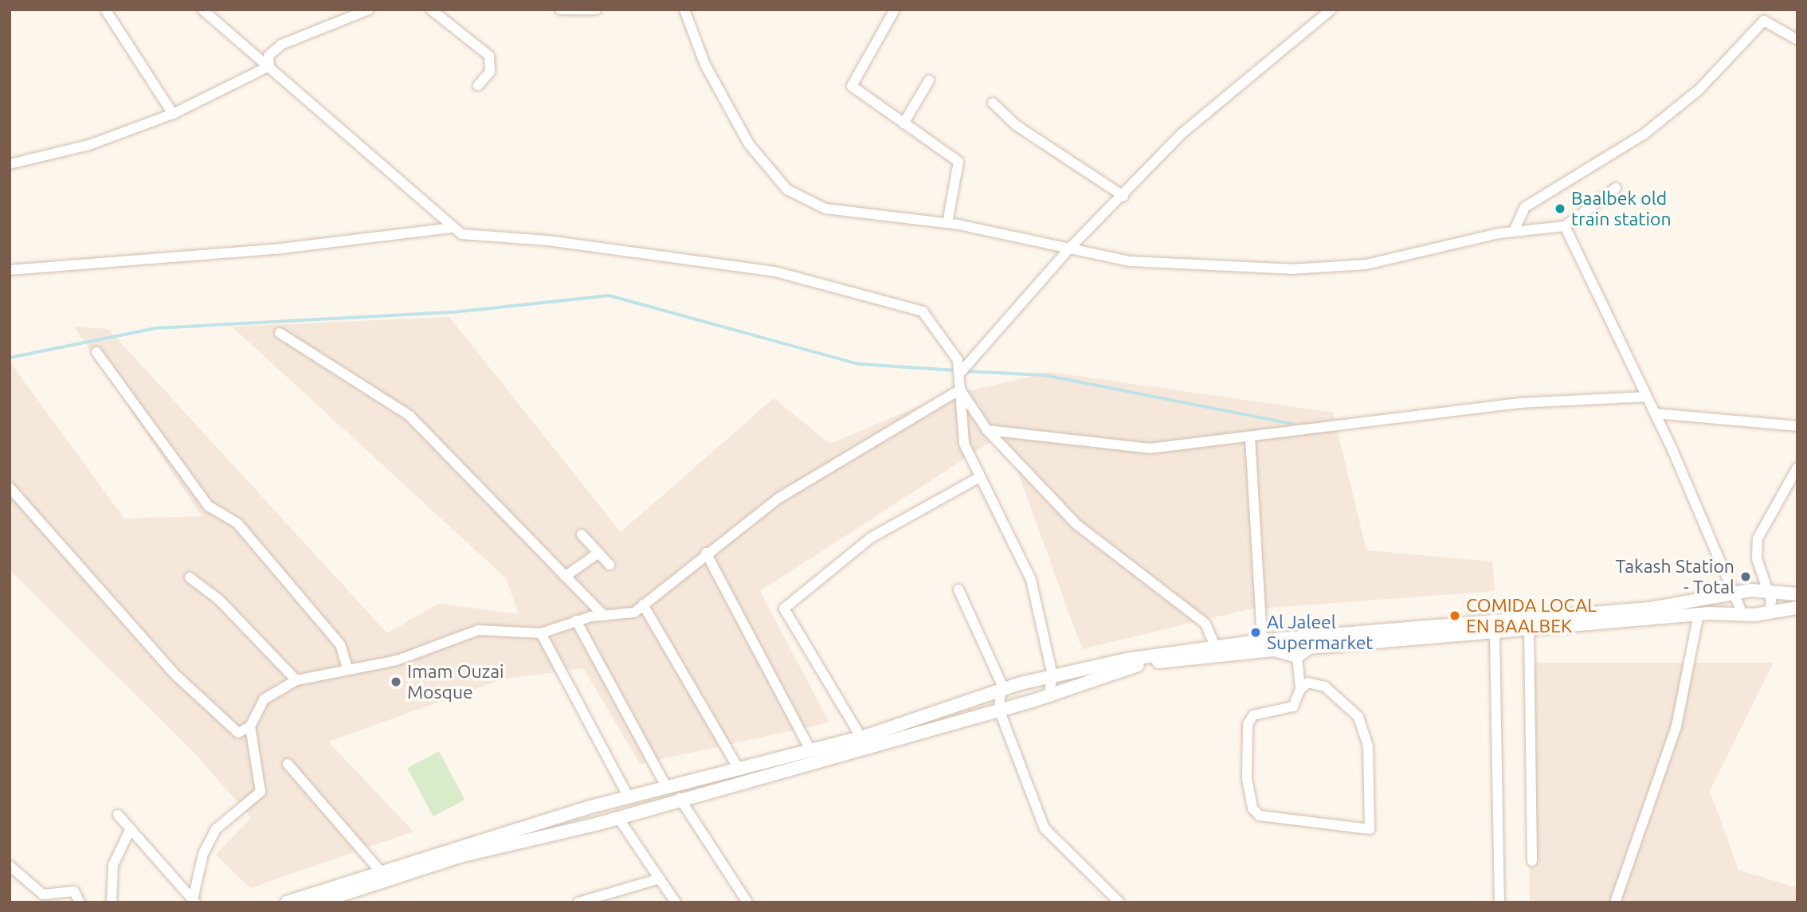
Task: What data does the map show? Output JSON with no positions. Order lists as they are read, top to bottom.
{
  "places": [
    "Baalbek old train station",
    "Takash Station - Total",
    "COMIDA LOCAL EN BAALBEK",
    "Al Jaleel Supermarket",
    "Imam Ouzai Mosque"
  ]
}
